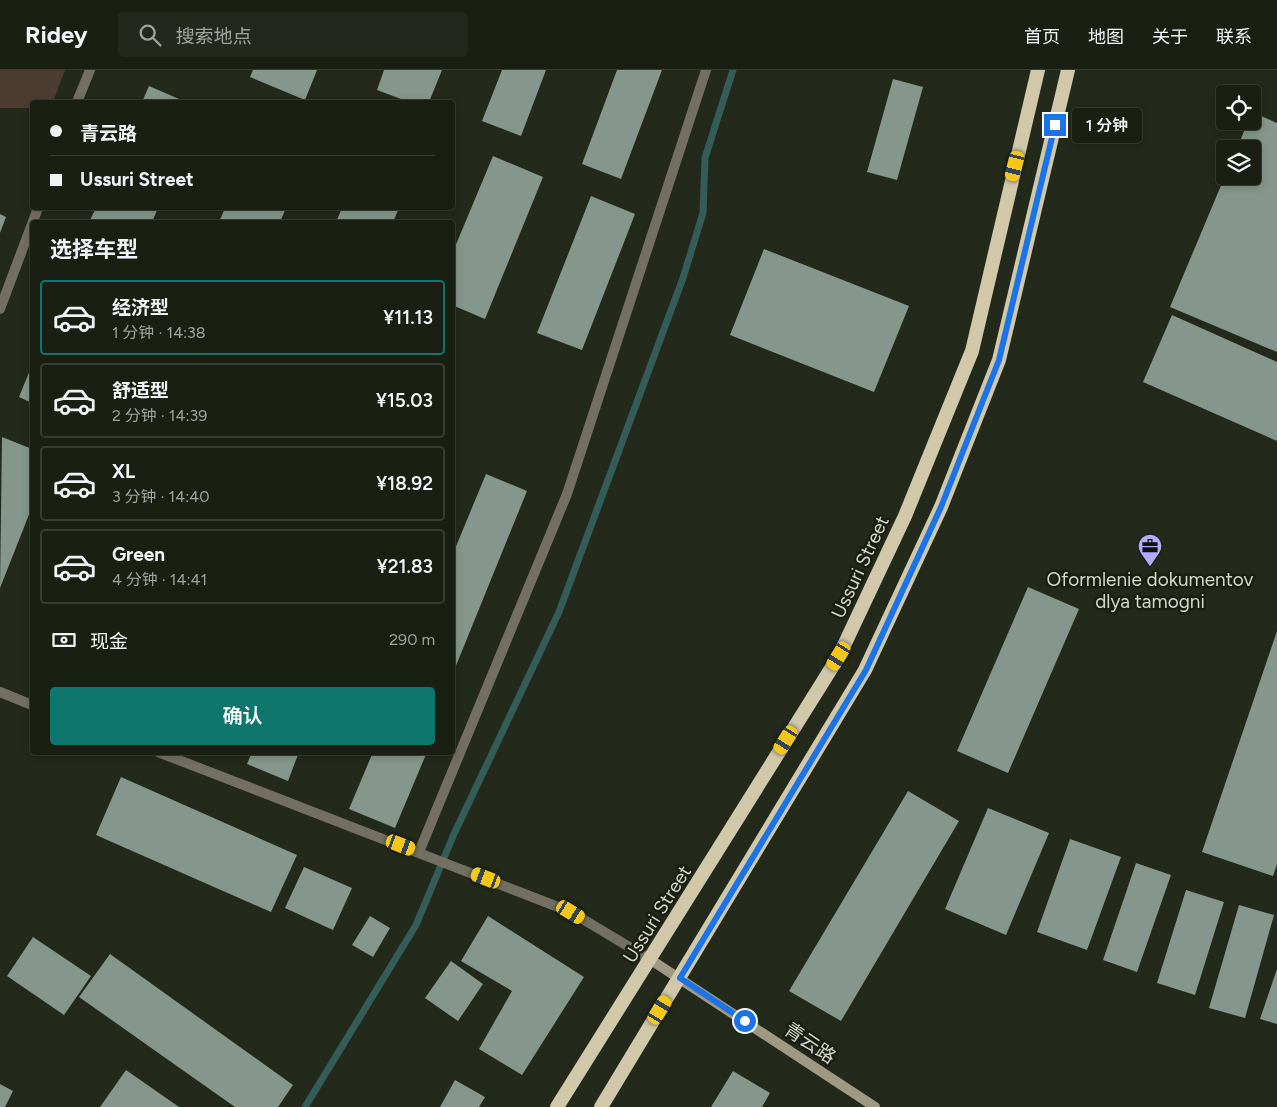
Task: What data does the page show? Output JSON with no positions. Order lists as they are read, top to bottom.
{
  "streets": {
    "highway": ["Ussuri Street"],
    "main road": ["青云路"]
  },
  "crossings": [
    ["Ussuri Street", "青云路"]
  ],
  "places": {
    "office": ["Oformlenie dokumentov dlya tamogni"]
  },
  "page": {
    "header": "Ridey",
    "search": "搜索地点",
    "nav": [
      "首页",
      "地图",
      "关于",
      "联系"
    ],
    "banner": ["青云路", "Ussuri Street"],
    "bubble": "1 分钟",
    "heading": "选择车型",
    "list": [
      {
        "name": "经济型",
        "note": "1 分钟 · 14:38",
        "value": "¥11.13"
      },
      {
        "name": "舒适型",
        "note": "2 分钟 · 14:39",
        "value": "¥15.03"
      },
      {
        "name": "XL",
        "note": "3 分钟 · 14:40",
        "value": "¥18.92"
      },
      {
        "name": "Green",
        "note": "4 分钟 · 14:41",
        "value": "¥21.83"
      }
    ],
    "pay": ["现金", "290 m"],
    "buttons": "确认"
  }
}
